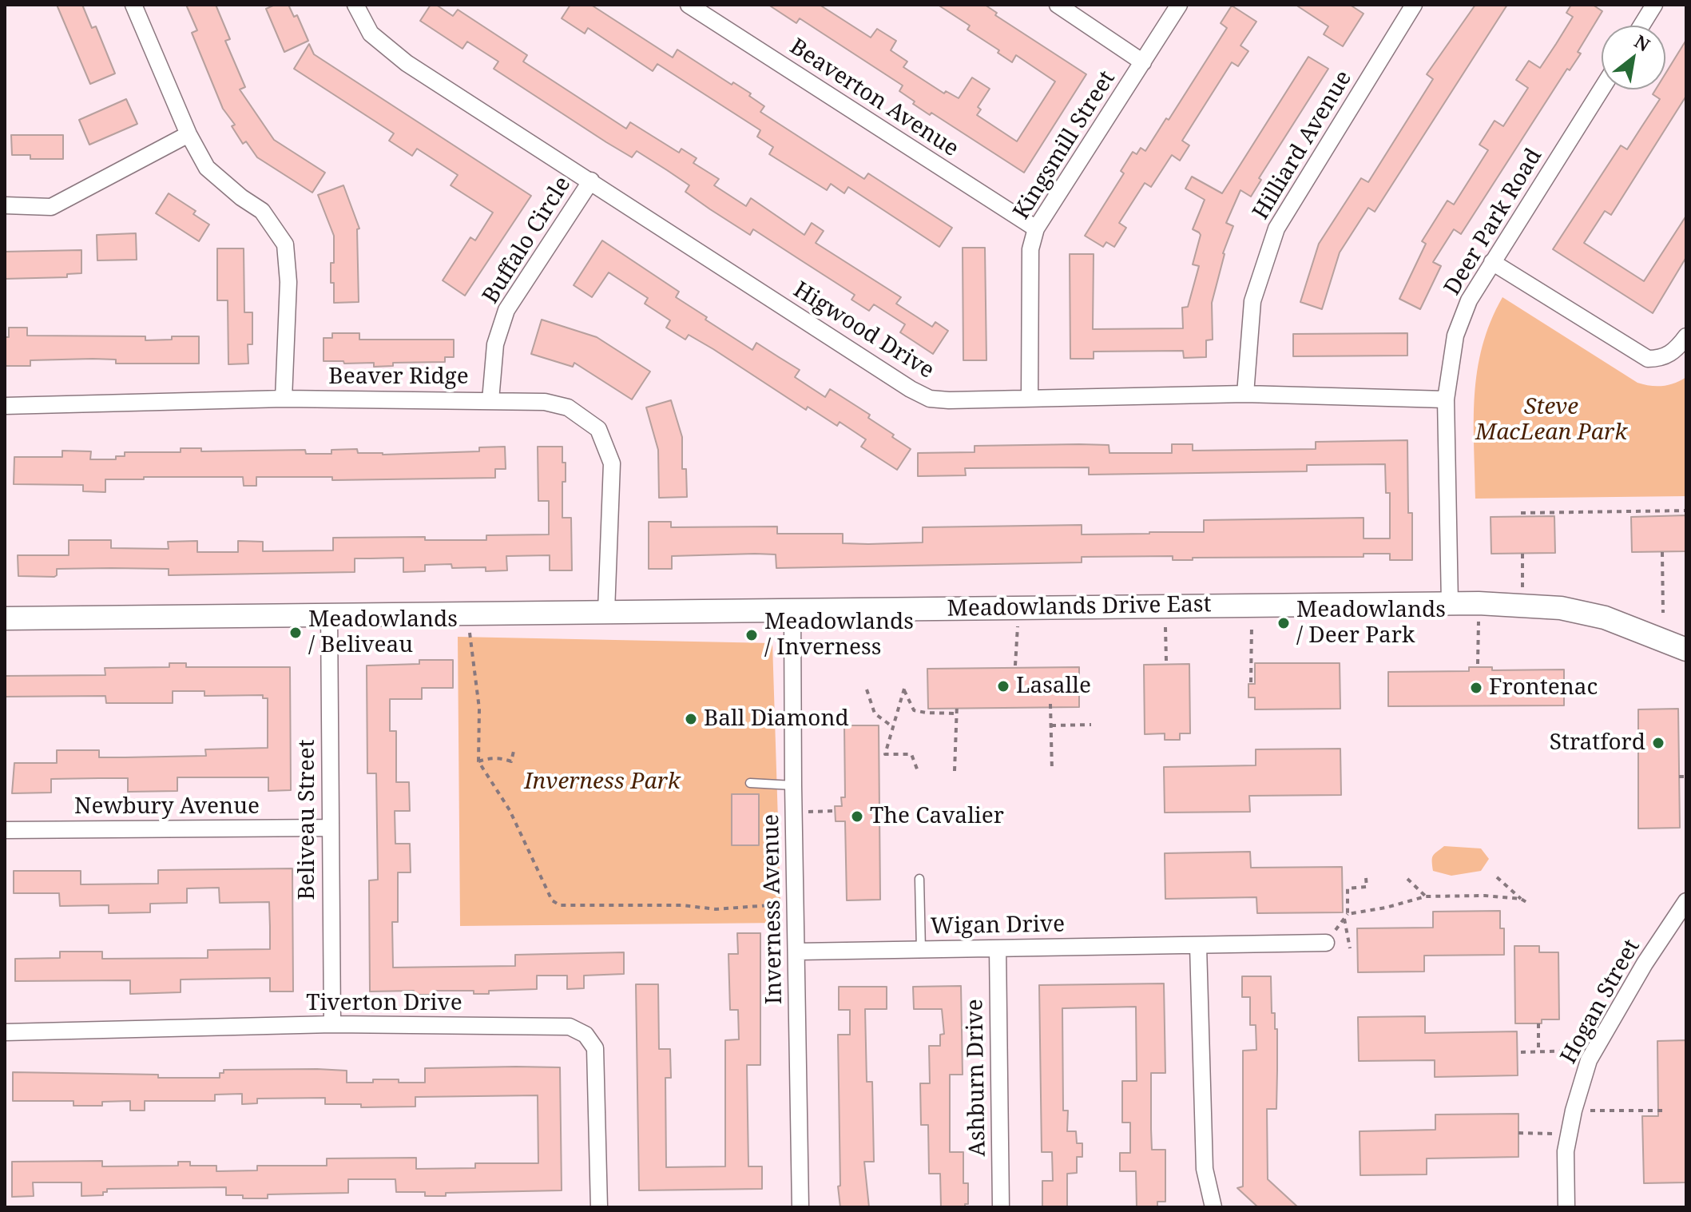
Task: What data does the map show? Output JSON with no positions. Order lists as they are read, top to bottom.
{
  "streets": {
    "main road": ["Meadowlands Drive East"],
    "street": [
      "Beaverton Avenue",
      "Kingsmill Street",
      "Hilliard Avenue",
      "Deer Park Road",
      "Buffalo Circle",
      "Higwood Drive",
      "Beaver Ridge",
      "Newbury Avenue",
      "Beliveau Street",
      "Inverness Avenue",
      "Wigan Drive",
      "Hogan Street",
      "Tiverton Drive",
      "Ashburn Drive"
    ]
  },
  "crossings": [
    ["Beaverton Avenue", "Kingsmill Street"],
    ["Kingsmill Street", "Higwood Drive"],
    ["Hilliard Avenue", "Higwood Drive"],
    ["Deer Park Road", "Higwood Drive"],
    ["Deer Park Road", "Meadowlands Drive East"],
    ["Buffalo Circle", "Higwood Drive"],
    ["Buffalo Circle", "Beaver Ridge"],
    ["Beaver Ridge", "Meadowlands Drive East"],
    ["Meadowlands Drive East", "Beliveau Street"],
    ["Meadowlands Drive East", "Inverness Avenue"],
    ["Newbury Avenue", "Beliveau Street"],
    ["Beliveau Street", "Tiverton Drive"],
    ["Inverness Avenue", "Wigan Drive"],
    ["Wigan Drive", "Ashburn Drive"]
  ],
  "parks": ["Steve MacLean Park", "Inverness Park"],
  "places": [
    "Meadowlands / Deer Park",
    "Meadowlands / Beliveau",
    "Meadowlands / Inverness",
    "Lasalle",
    "Frontenac",
    "Ball Diamond",
    "Stratford",
    "The Cavalier"
  ],
  "north": "top right"
}
